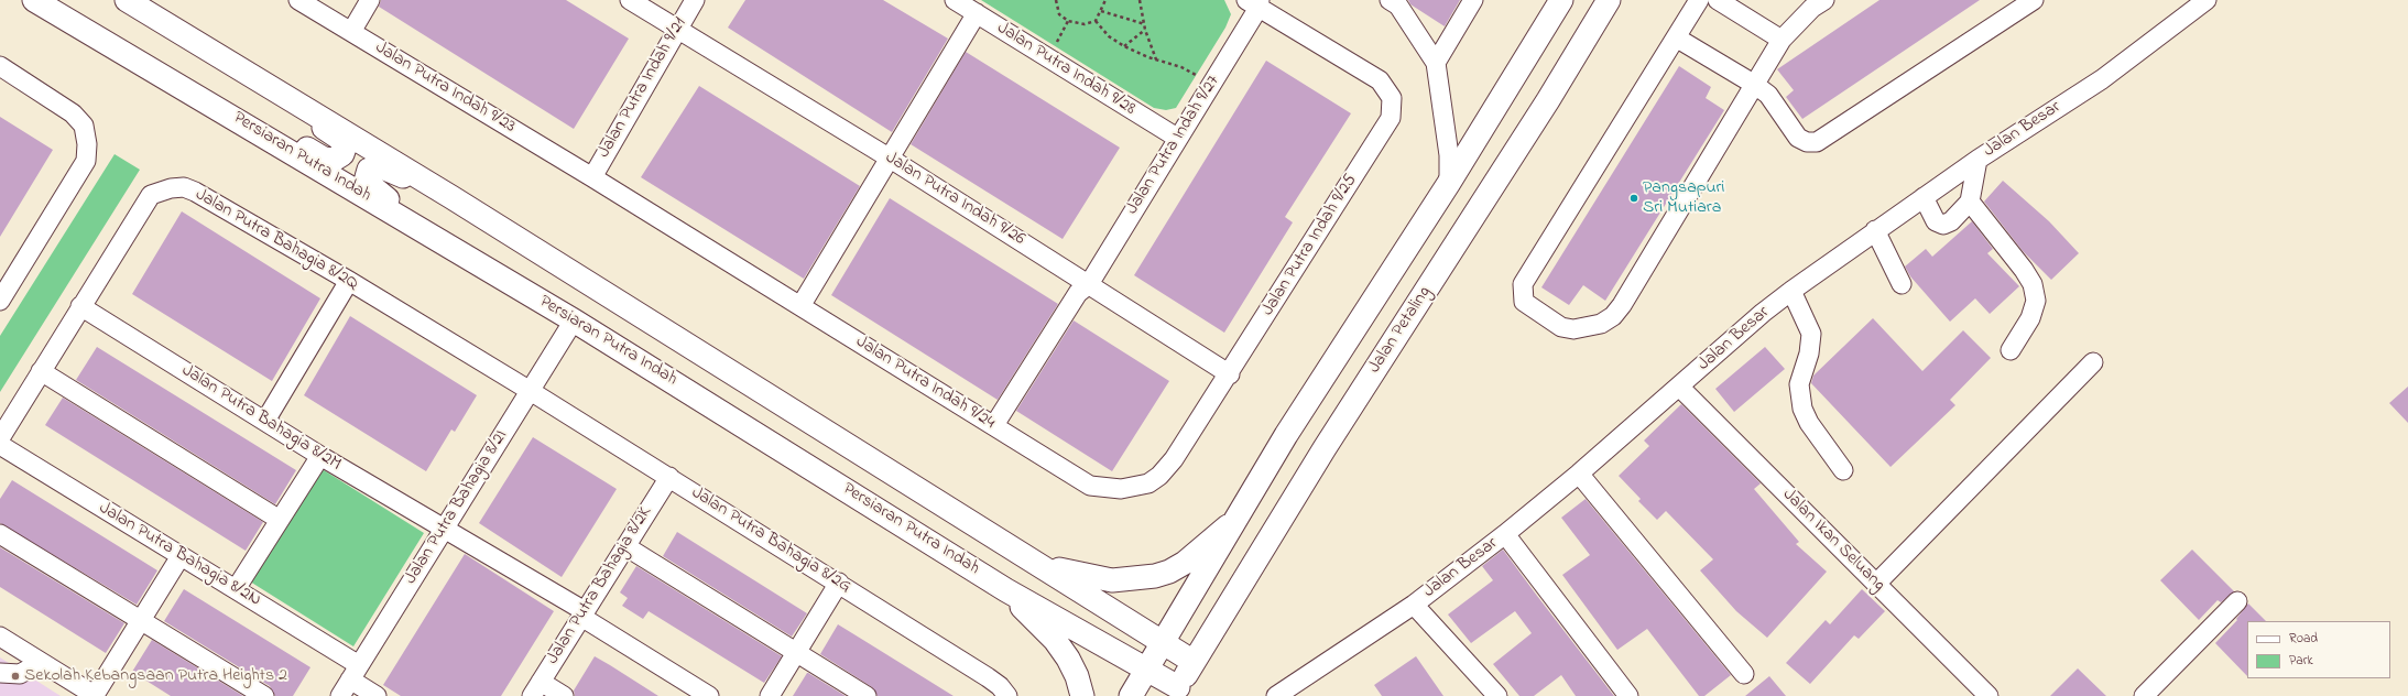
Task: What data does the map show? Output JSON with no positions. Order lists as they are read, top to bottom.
{
  "streets": {
    "main road": ["Persiaran Putra Indah", "Jalan Petaling"],
    "street": [
      "Jalan Putra Indah 9/28",
      "Jalan Putra Indah 9/23",
      "Jalan Putra Indah 9/21",
      "Jalan Besar",
      "Jalan Putra Indah 9/27",
      "Jalan Putra Indah 9/26",
      "Jalan Putra Bahagia 8/2Q",
      "Jalan Putra Indah 9/25",
      "Jalan Putra Indah 9/24",
      "Jalan Putra Bahagia 8/2M",
      "Jalan Putra Bahagia 8/2I",
      "Jalan Putra Bahagia 8/2G",
      "Jalan Ikan Seluang",
      "Jalan Putra Bahagia 8/2N",
      "Jalan Putra Bahagia 8/2K"
    ]
  },
  "crossings": [
    ["Jalan Putra Indah 9/28", "Jalan Putra Indah 9/27"],
    ["Jalan Putra Indah 9/23", "Jalan Putra Indah 9/21"],
    ["Jalan Putra Indah 9/23", "Jalan Putra Indah 9/24"],
    ["Jalan Putra Indah 9/21", "Jalan Putra Indah 9/26"],
    ["Jalan Putra Indah 9/21", "Jalan Putra Indah 9/24"],
    ["Jalan Besar", "Jalan Ikan Seluang"],
    ["Jalan Putra Indah 9/27", "Jalan Putra Indah 9/26"],
    ["Jalan Putra Indah 9/27", "Jalan Putra Indah 9/25"],
    ["Jalan Putra Indah 9/27", "Jalan Putra Indah 9/24"],
    ["Persiaran Putra Indah", "Jalan Petaling"],
    ["Persiaran Putra Indah", "Jalan Putra Bahagia 8/2I"],
    ["Jalan Putra Indah 9/26", "Jalan Putra Indah 9/25"],
    ["Jalan Putra Indah 9/26", "Jalan Putra Indah 9/24"],
    ["Jalan Putra Bahagia 8/2Q", "Jalan Putra Bahagia 8/2M"],
    ["Jalan Putra Bahagia 8/2Q", "Jalan Putra Bahagia 8/2I"],
    ["Jalan Putra Bahagia 8/2Q", "Jalan Putra Bahagia 8/2G"],
    ["Jalan Putra Indah 9/25", "Jalan Putra Indah 9/24"],
    ["Jalan Putra Bahagia 8/2M", "Jalan Putra Bahagia 8/2I"],
    ["Jalan Putra Bahagia 8/2M", "Jalan Putra Bahagia 8/2K"],
    ["Jalan Putra Bahagia 8/2I", "Jalan Putra Bahagia 8/2G"],
    ["Jalan Putra Bahagia 8/2I", "Jalan Putra Bahagia 8/2N"],
    ["Jalan Putra Bahagia 8/2G", "Jalan Putra Bahagia 8/2K"]
  ],
  "places": ["Pangsapuri Sri Mutiara", "Sekolah Kebangsaan Putra Heights 2"],
  "legend": ["Road", "Park"]
}
